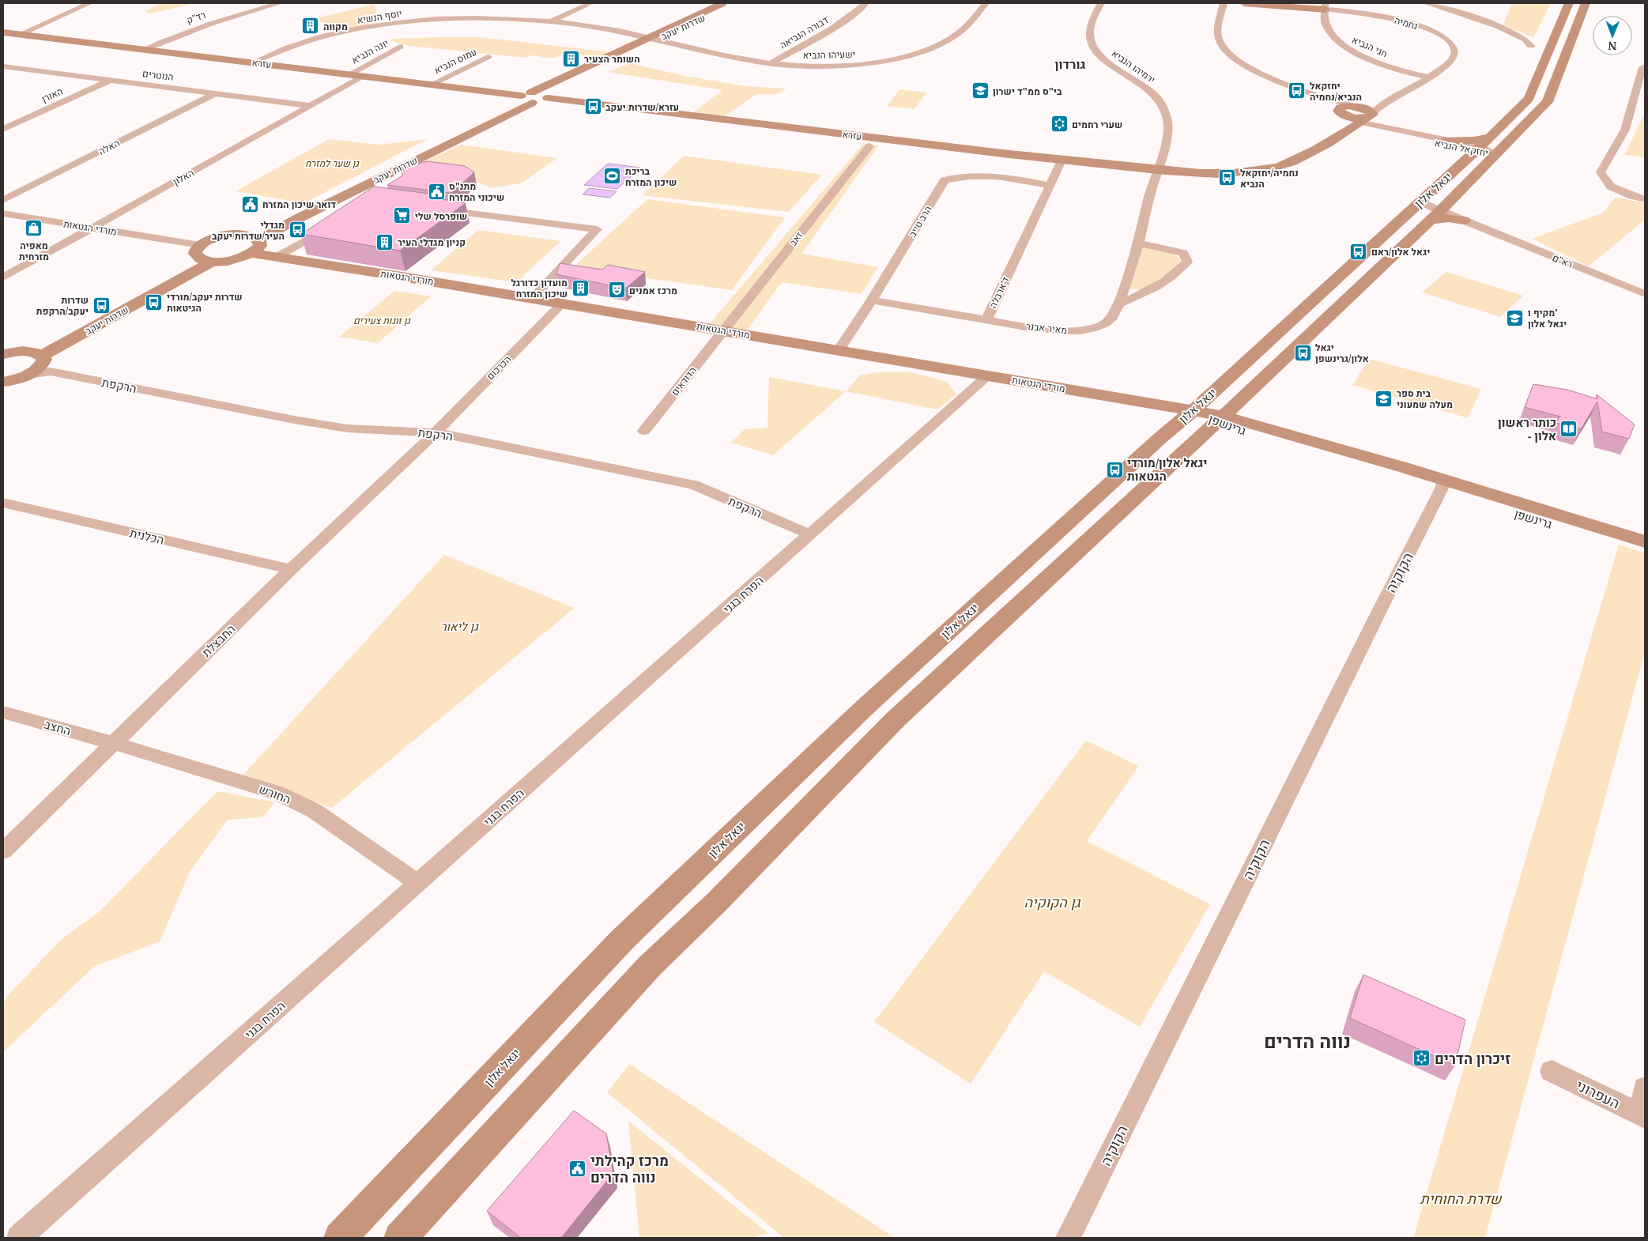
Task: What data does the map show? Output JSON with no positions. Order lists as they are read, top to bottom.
{
  "streets": {
    "street": [
      "יוסף הנשיא",
      "רד\"ק",
      "נחמיה",
      "שדרות יעקב",
      "דבורה הנביאה",
      "חגי הנביא",
      "יונה הנביא",
      "ישעיהו הנביא",
      "עמוס הנביא",
      "עזרא",
      "ירמיהו הנביא",
      "הנוטרים",
      "האורן",
      "האלה",
      "יחזקאל הנביא",
      "האלון",
      "יגאל אלון",
      "הרב טייב",
      "מורדי הגטאות",
      "זאב",
      "רא\"ם",
      "ד'ארבלה",
      "מאיר אבנר",
      "הכרכום",
      "הדודאים",
      "הרקפת",
      "גרינשפן",
      "הכלנית",
      "הקוקיה",
      "הפרח בגני",
      "החבצלת",
      "החצב",
      "החורש",
      "העפרוני"
    ]
  },
  "crossings": [
    ["יוסף הנשיא", "שדרות יעקב"],
    ["יוסף הנשיא", "ישעיהו הנביא"],
    ["יוסף הנשיא", "עזרא"],
    ["רד\"ק", "עזרא"],
    ["נחמיה", "חגי הנביא"],
    ["נחמיה", "עזרא"],
    ["נחמיה", "ירמיהו הנביא"],
    ["נחמיה", "יחזקאל הנביא"],
    ["נחמיה", "מאיר אבנר"],
    ["שדרות יעקב", "ישעיהו הנביא"],
    ["שדרות יעקב", "עזרא"],
    ["שדרות יעקב", "מורדי הגטאות"],
    ["שדרות יעקב", "הרקפת"],
    ["דבורה הנביאה", "ישעיהו הנביא"],
    ["יונה הנביא", "עזרא"],
    ["עמוס הנביא", "עזרא"],
    ["עזרא", "ירמיהו הנביא"],
    ["עזרא", "האלון"],
    ["עזרא", "ד'ארבלה"],
    ["עזרא", "מאיר אבנר"],
    ["ירמיהו הנביא", "מאיר אבנר"],
    ["הנוטרים", "האורן"],
    ["הנוטרים", "האלה"],
    ["הנוטרים", "האלון"],
    ["יחזקאל הנביא", "יגאל אלון"],
    ["האלון", "מורדי הגטאות"],
    ["יגאל אלון", "מורדי הגטאות"],
    ["יגאל אלון", "רא\"ם"],
    ["יגאל אלון", "גרינשפן"],
    ["הרב טייב", "מורדי הגטאות"],
    ["הרב טייב", "ד'ארבלה"],
    ["מורדי הגטאות", "זאב"],
    ["מורדי הגטאות", "הכרכום"],
    ["מורדי הגטאות", "הדודאים"],
    ["מורדי הגטאות", "גרינשפן"],
    ["מורדי הגטאות", "הפרח בגני"],
    ["זאב", "הדודאים"],
    ["ד'ארבלה", "מאיר אבנר"],
    ["הכרכום", "הרקפת"],
    ["הכרכום", "החבצלת"],
    ["הרקפת", "הפרח בגני"],
    ["הרקפת", "החבצלת"],
    ["גרינשפן", "הקוקיה"],
    ["הכלנית", "החבצלת"],
    ["הפרח בגני", "החורש"],
    ["החבצלת", "החצב"],
    ["החבצלת", "החורש"],
    ["החצב", "החורש"]
  ],
  "districts": ["גורדון", "נווה הדרים"],
  "parks": [
    "גן שער למזרח",
    "גן זוגות צעירים",
    "גן ליאור",
    "גן הקוקיה",
    "שדרת החוחית"
  ],
  "places": {
    "building": [
      "מקווה",
      "השומר הצעיר",
      "קניון מגדלי העיר",
      "מועדון כדורגל שיכון המזרח"
    ],
    "school or university": ["בי\"ס ממ\"ד ישרון", "מקיף ו' יגאל אלון", "בית ספר מעלה שמעוני"],
    "bus stop": [
      "יחזקאל הנביא/נחמיה",
      "עזרא/שדרות יעקב",
      "נחמיה/יחזקאל הנביא",
      "מגדלי העיר/שדרות יעקב",
      "יגאל אלון/ראם",
      "שדרות יעקב/מורדי הגיטאות",
      "שדרות יעקב/הרקפת",
      "יגאל אלון/גרינשפן",
      "יגאל אלון/מורדי הגטאות"
    ],
    "synagogue": ["שערי רחמים", "זיכרון הדרים"],
    "sports": ["בריכת שיכון המזרח"],
    "public building": ["מתנ\"ס שיכוני המזרח", "דואר שיכון המזרח", "מרכז קהילתי נווה הדרים"],
    "supermarket": ["שופרסל שלי"],
    "shop": ["מאפיה מזרחית"],
    "theatre": ["מרכז אמנים"],
    "library": ["כותר ראשון - אלון"]
  },
  "north": "bottom"
}
